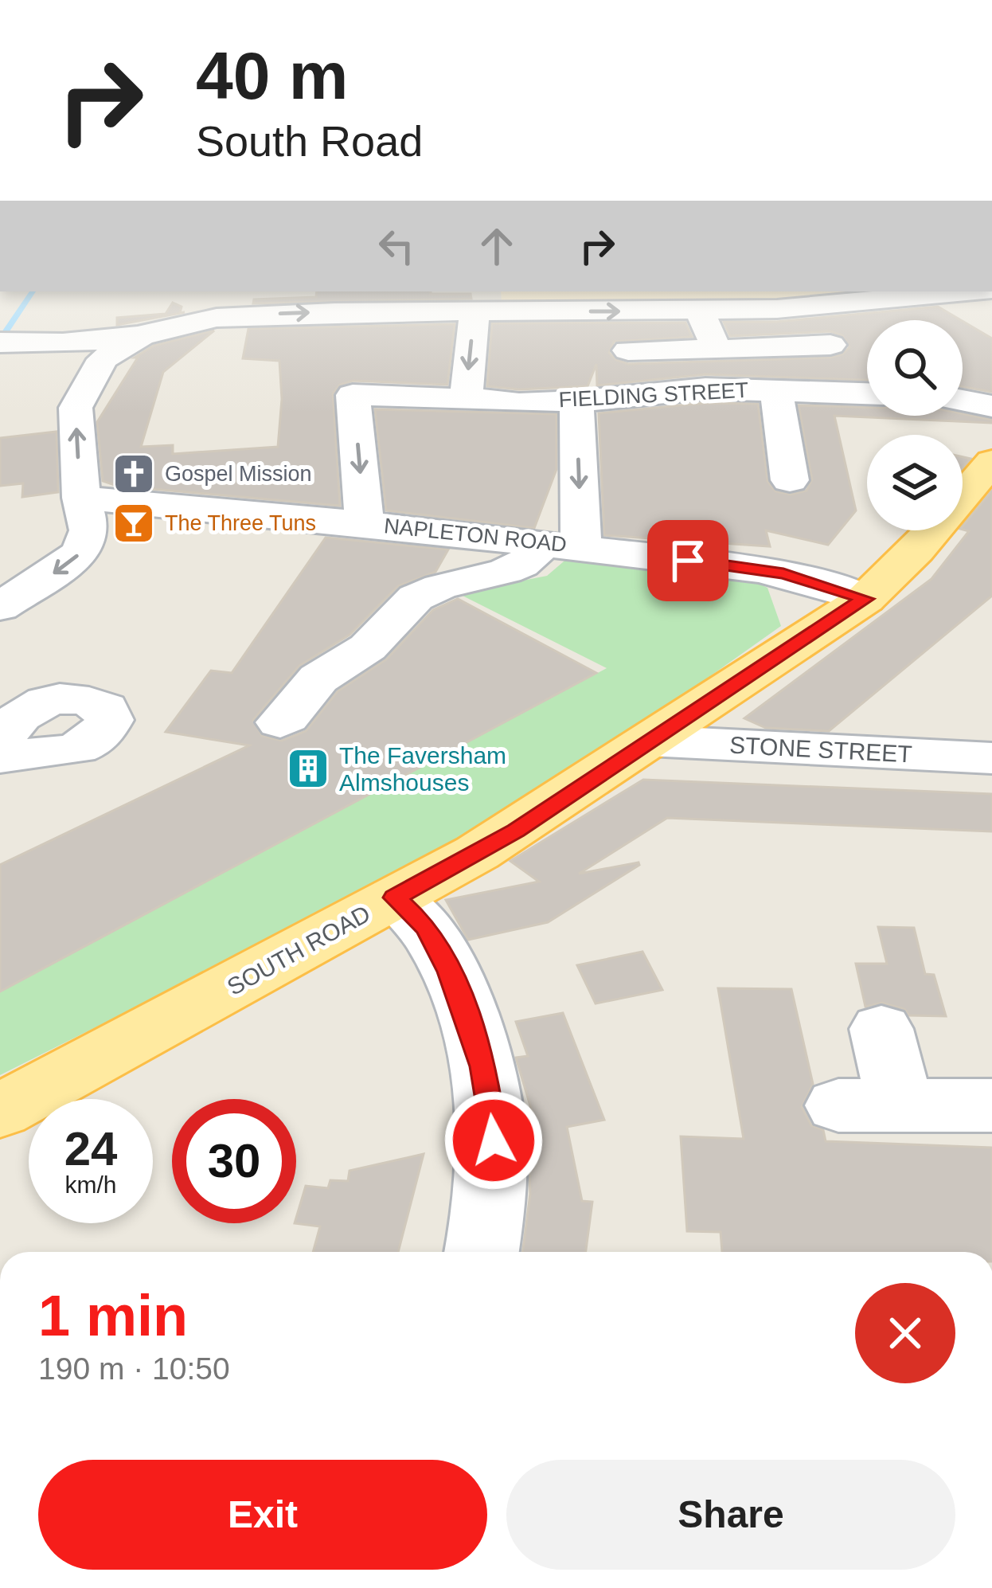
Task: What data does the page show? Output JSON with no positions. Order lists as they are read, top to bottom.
{
  "streets": {
    "main road": ["SOUTH ROAD"],
    "street": ["FIELDING STREET", "NAPLETON ROAD", "STONE STREET"]
  },
  "crossings": [
    ["FIELDING STREET", "NAPLETON ROAD"],
    ["NAPLETON ROAD", "SOUTH ROAD"],
    ["STONE STREET", "SOUTH ROAD"]
  ],
  "places": {
    "church": ["Gospel Mission"],
    "bar": ["The Three Tuns"],
    "building": ["The Faversham Almshouses"]
  },
  "page": {
    "turn": ["40 m", "South Road"],
    "speed": "24 km/h",
    "limit": "30",
    "heading": ["1 min", "190 m · 10:50"],
    "buttons": ["Exit", "Share"]
  }
}
